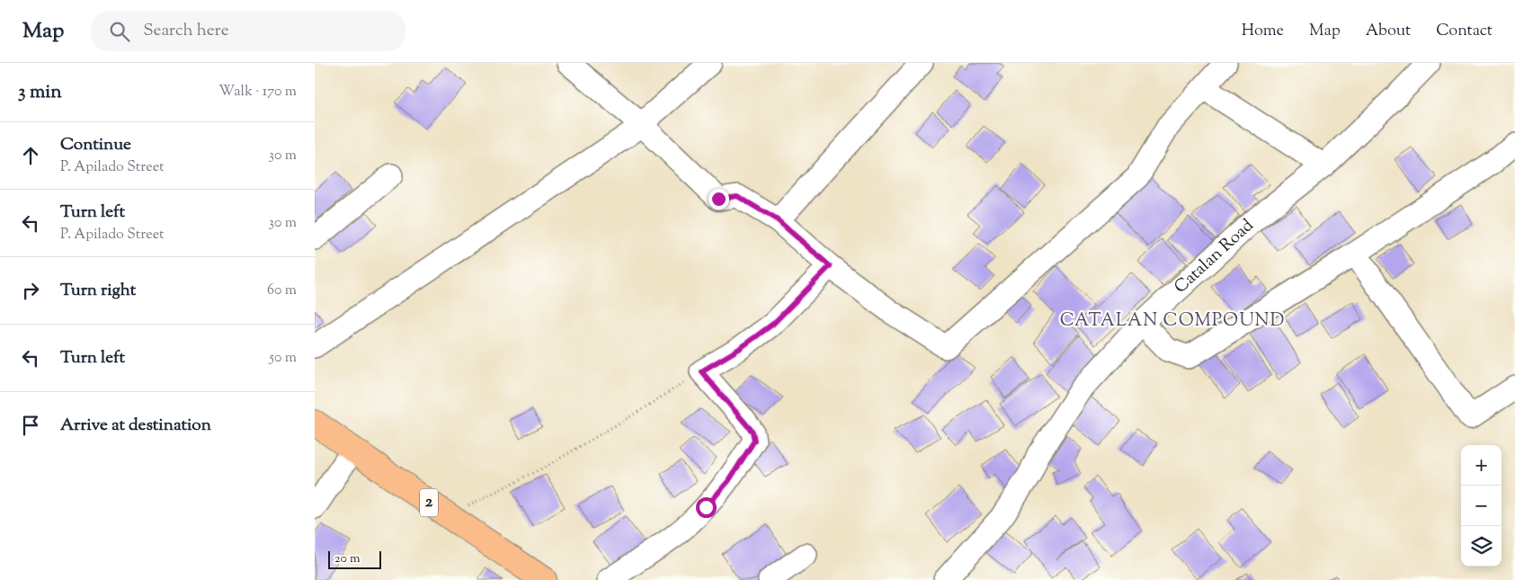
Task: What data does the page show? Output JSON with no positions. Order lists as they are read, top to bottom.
{
  "streets": {
    "main road": ["2"],
    "street": ["Catalan Road"]
  },
  "districts": ["CATALAN COMPOUND"],
  "scale_bar": "20 m",
  "page": {
    "header": "Map",
    "search": "Search here",
    "nav": [
      "Home",
      "Map",
      "About",
      "Contact"
    ],
    "heading": ["3 min", "Walk · 170 m"],
    "list": [
      ["Continue", "P. Apilado Street", "30 m"],
      ["Turn left", "P. Apilado Street", "30 m"],
      ["Turn right", "60 m"],
      ["Turn left", "50 m"],
      "Arrive at destination"
    ],
    "map_buttons": ["+", "−"],
    "scale": "20 m"
  }
}
